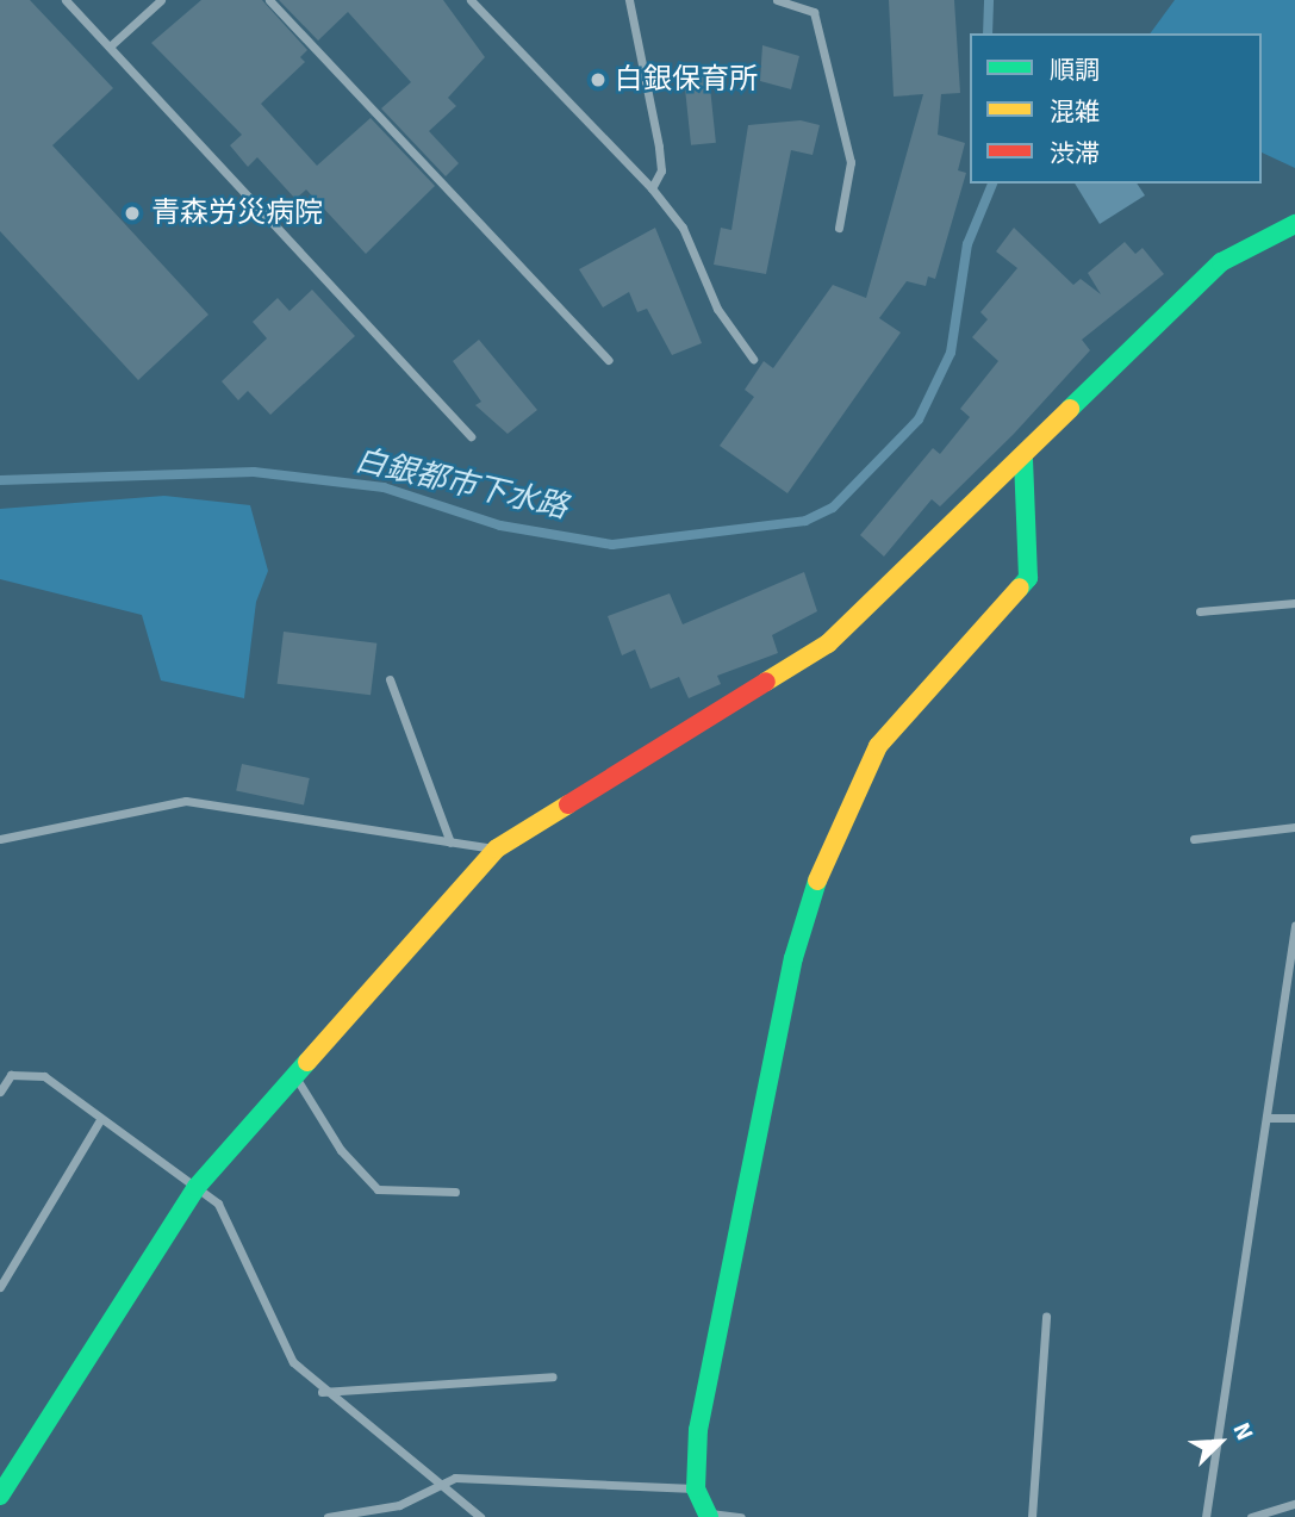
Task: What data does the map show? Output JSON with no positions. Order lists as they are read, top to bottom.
{
  "water": ["白銀都市下水路"],
  "places": ["白銀保育所", "青森労災病院"],
  "legend": ["順調", "混雑", "渋滞"],
  "north": "top right"
}
